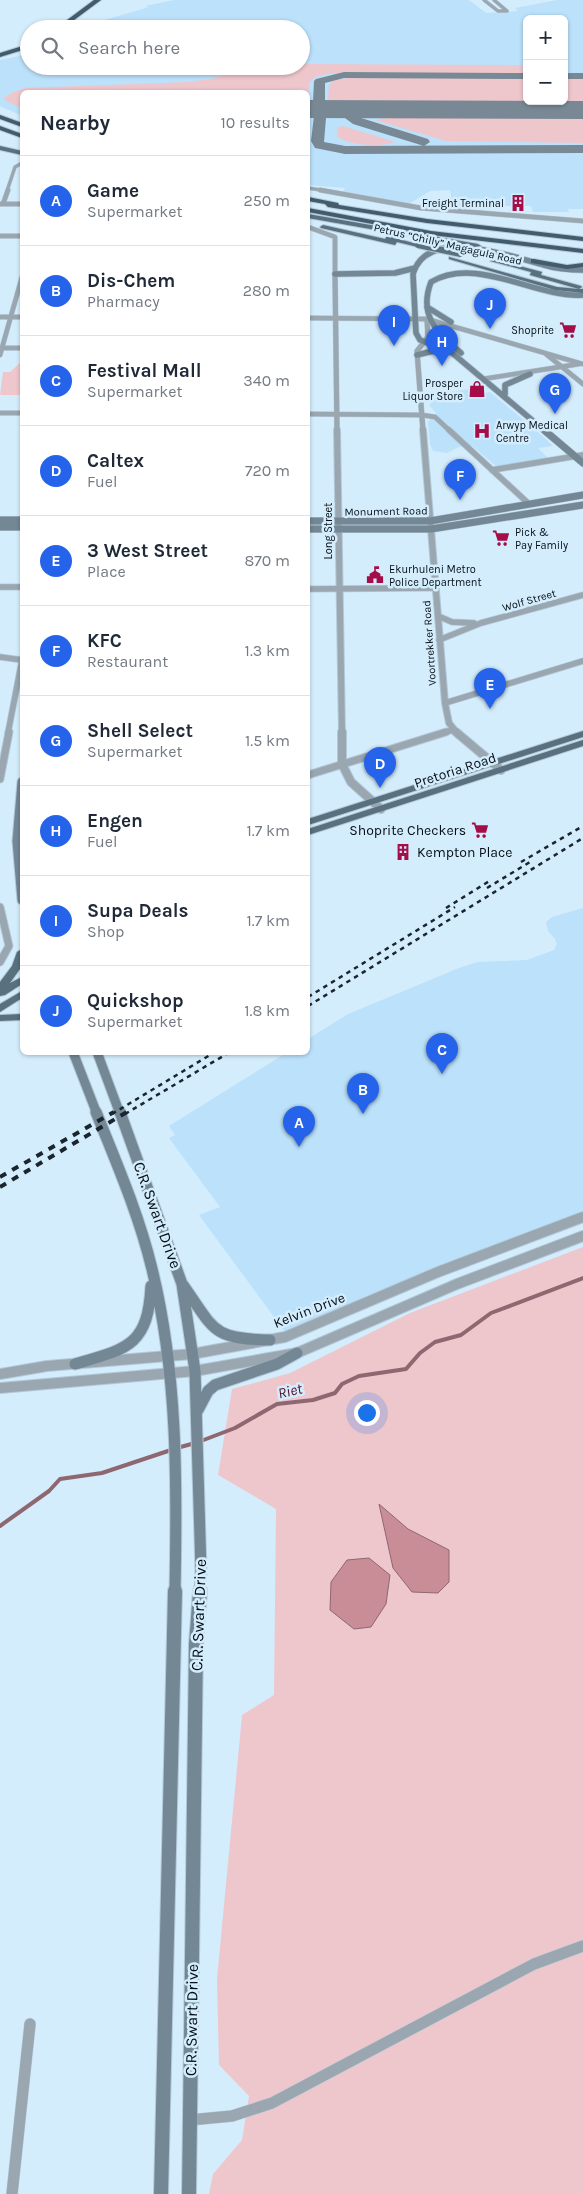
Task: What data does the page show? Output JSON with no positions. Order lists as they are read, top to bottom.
{
  "streets": {
    "main road": [
      "Petrus “Chilly” Magagula Road",
      "Monument Road",
      "Pretoria Road",
      "C.R. Swart Drive"
    ],
    "street": [
      "Long Street",
      "Wolf Street",
      "Voortrekker Road",
      "Kelvin Drive"
    ]
  },
  "crossings": [
    ["Monument Road", "Long Street"],
    ["Monument Road", "Voortrekker Road"],
    ["Long Street", "Pretoria Road"],
    ["Wolf Street", "Voortrekker Road"],
    ["C.R. Swart Drive", "Kelvin Drive"]
  ],
  "water": ["Riet"],
  "places": {
    "building": ["Freight Terminal", "Kempton Place"],
    "supermarket": ["Shoprite", "Pick & Pay Family", "Shoprite Checkers"],
    "shop": ["Prosper Liquor Store"],
    "hospital": ["Arwyp Medical Centre"],
    "public building": ["Ekurhuleni Metro Police Department"]
  },
  "page": {
    "map_buttons": ["+", "−"],
    "search": "Search here",
    "heading": ["Nearby", "10 results"],
    "list": [
      {
        "mark": "A",
        "name": "Game",
        "note": "Supermarket",
        "value": "250 m"
      },
      {
        "mark": "B",
        "name": "Dis-Chem",
        "note": "Pharmacy",
        "value": "280 m"
      },
      {
        "mark": "C",
        "name": "Festival Mall",
        "note": "Supermarket",
        "value": "340 m"
      },
      {
        "mark": "D",
        "name": "Caltex",
        "note": "Fuel",
        "value": "720 m"
      },
      {
        "mark": "E",
        "name": "3 West Street",
        "note": "Place",
        "value": "870 m"
      },
      {
        "mark": "F",
        "name": "KFC",
        "note": "Restaurant",
        "value": "1.3 km"
      },
      {
        "mark": "G",
        "name": "Shell Select",
        "note": "Supermarket",
        "value": "1.5 km"
      },
      {
        "mark": "H",
        "name": "Engen",
        "note": "Fuel",
        "value": "1.7 km"
      },
      {
        "mark": "I",
        "name": "Supa Deals",
        "note": "Shop",
        "value": "1.7 km"
      },
      {
        "mark": "J",
        "name": "Quickshop",
        "note": "Supermarket",
        "value": "1.8 km"
      }
    ],
    "pins": [
      "J",
      "I",
      "H",
      "G",
      "F",
      "E",
      "D",
      "C",
      "B",
      "A"
    ]
  }
}
